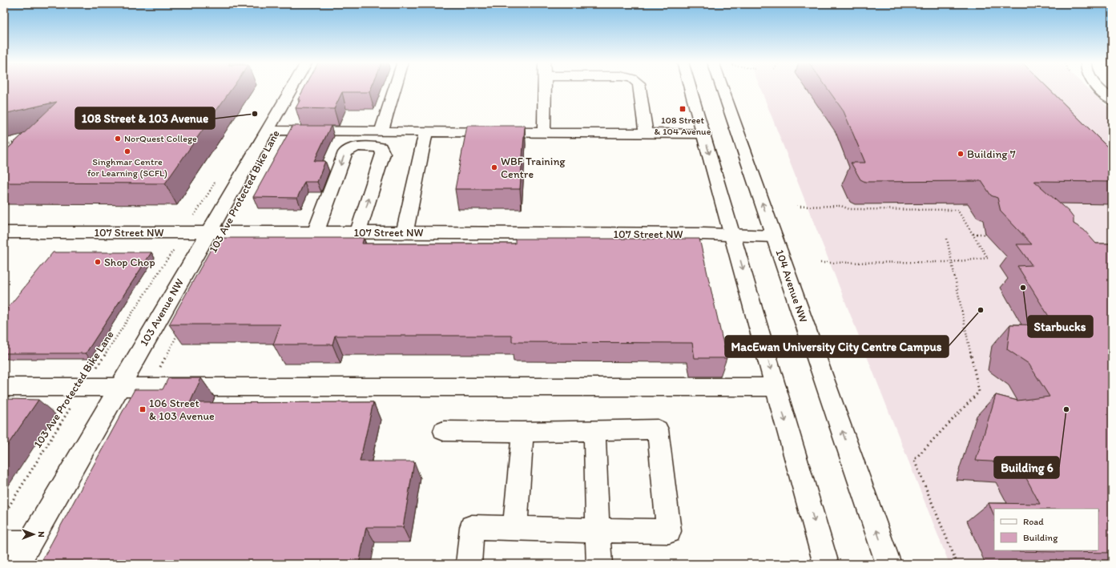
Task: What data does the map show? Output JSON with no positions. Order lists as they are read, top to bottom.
{
  "streets": {
    "street": ["107 Street NW", "104 Avenue NW", "103 Avenue NW"],
    "path": ["103 Ave Protected Bike Lane"]
  },
  "crossings": [
    ["103 Ave Protected Bike Lane", "107 Street NW"],
    ["107 Street NW", "104 Avenue NW"],
    ["107 Street NW", "103 Avenue NW"]
  ],
  "places": {
    "transit": ["108 Street & 104 Avenue", "106 Street & 103 Avenue"],
    "other": [
      "108 Street & 103 Avenue",
      "NorQuest College",
      "Singhmar Centre for Learning (SCFL)",
      "Building 7",
      "WBF Training Centre",
      "Shop Chop",
      "Starbucks",
      "MacEwan University City Centre Campus",
      "Building 6"
    ]
  },
  "legend": ["Road", "Building"],
  "north": "right"
}
